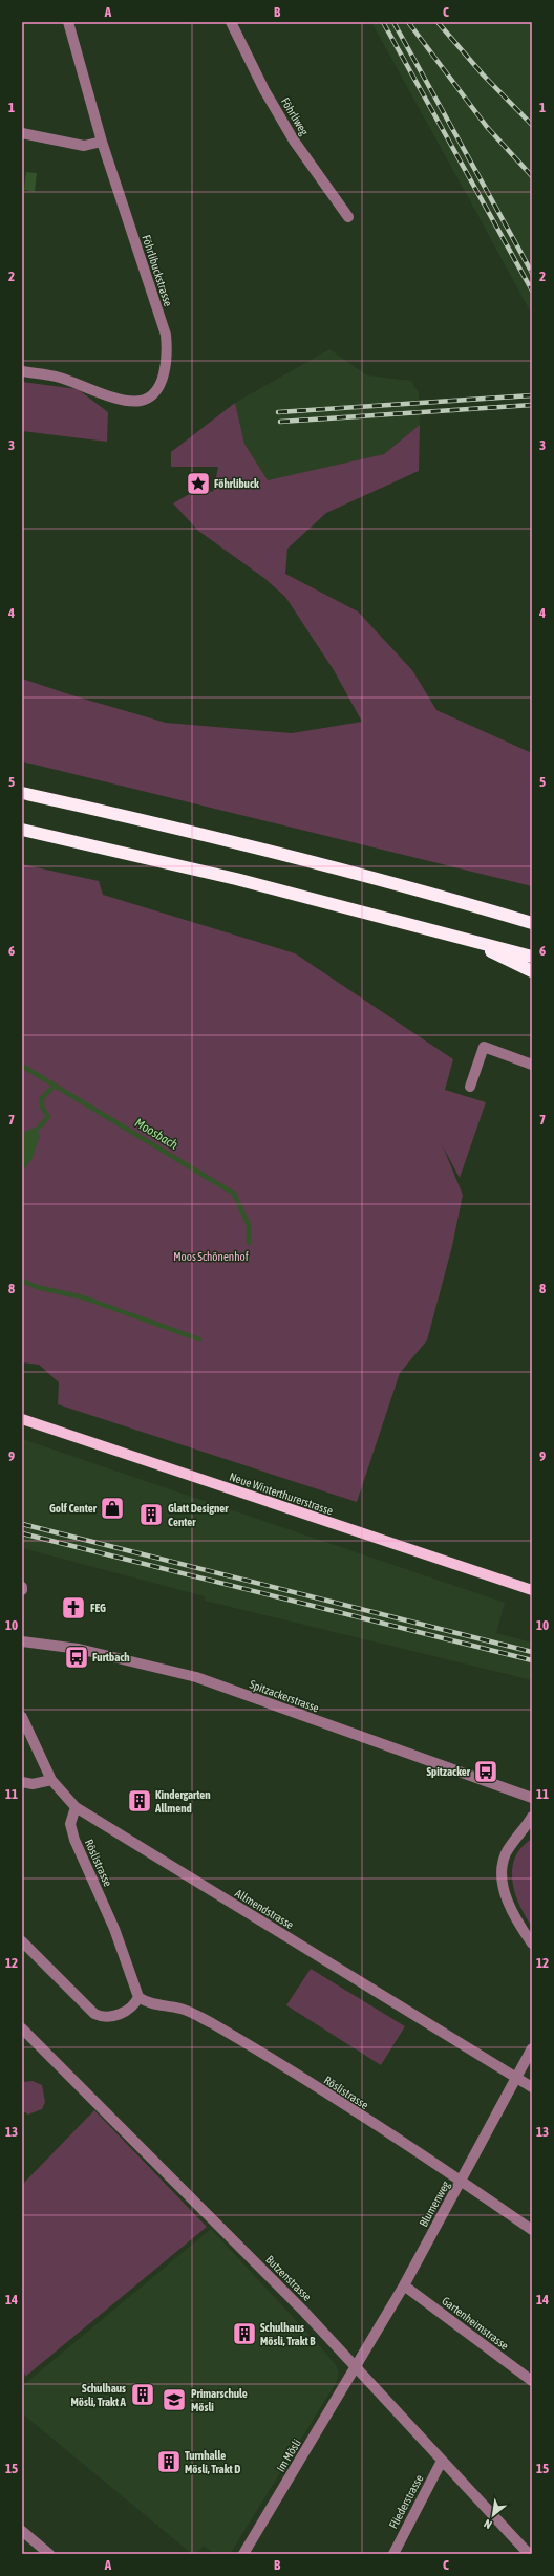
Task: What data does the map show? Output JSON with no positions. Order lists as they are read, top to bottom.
{
  "streets": {
    "main road": ["Neue Winterthurerstrasse"],
    "street": [
      "Föhrliweg",
      "Föhrlibuckstrasse",
      "Spitzackerstrasse",
      "Röslistrasse",
      "Allmendstrasse",
      "Blumenweg",
      "Butzenstrasse",
      "Gartenheimstrasse",
      "Im Mösli",
      "Fliederstrasse"
    ]
  },
  "crossings": [
    ["Röslistrasse", "Allmendstrasse"],
    ["Röslistrasse", "Blumenweg"],
    ["Allmendstrasse", "Blumenweg"],
    ["Blumenweg", "Butzenstrasse"],
    ["Blumenweg", "Gartenheimstrasse"],
    ["Blumenweg", "Im Mösli"],
    ["Butzenstrasse", "Im Mösli"],
    ["Butzenstrasse", "Fliederstrasse"]
  ],
  "water": ["Moosbach"],
  "parks": ["Moos Schönenhof"],
  "places": {
    "place": ["Föhrlibuck"],
    "shop": ["Golf Center"],
    "building": [
      "Glatt Designer Center",
      "Kindergarten Allmend",
      "Schulhaus Mösli, Trakt B",
      "Schulhaus Mösli, Trakt A",
      "Turnhalle Mösli, Trakt D"
    ],
    "church": ["FEG"],
    "bus stop": ["Furtbach", "Spitzacker"],
    "school or university": ["Primarschule Mösli"]
  },
  "north": "bottom left",
  "grid": {
    "columns": ["A", "B", "C"],
    "rows": [
      "1",
      "2",
      "3",
      "4",
      "5",
      "6",
      "7",
      "8",
      "9",
      "10",
      "11",
      "12",
      "13",
      "14",
      "15"
    ]
  }
}
